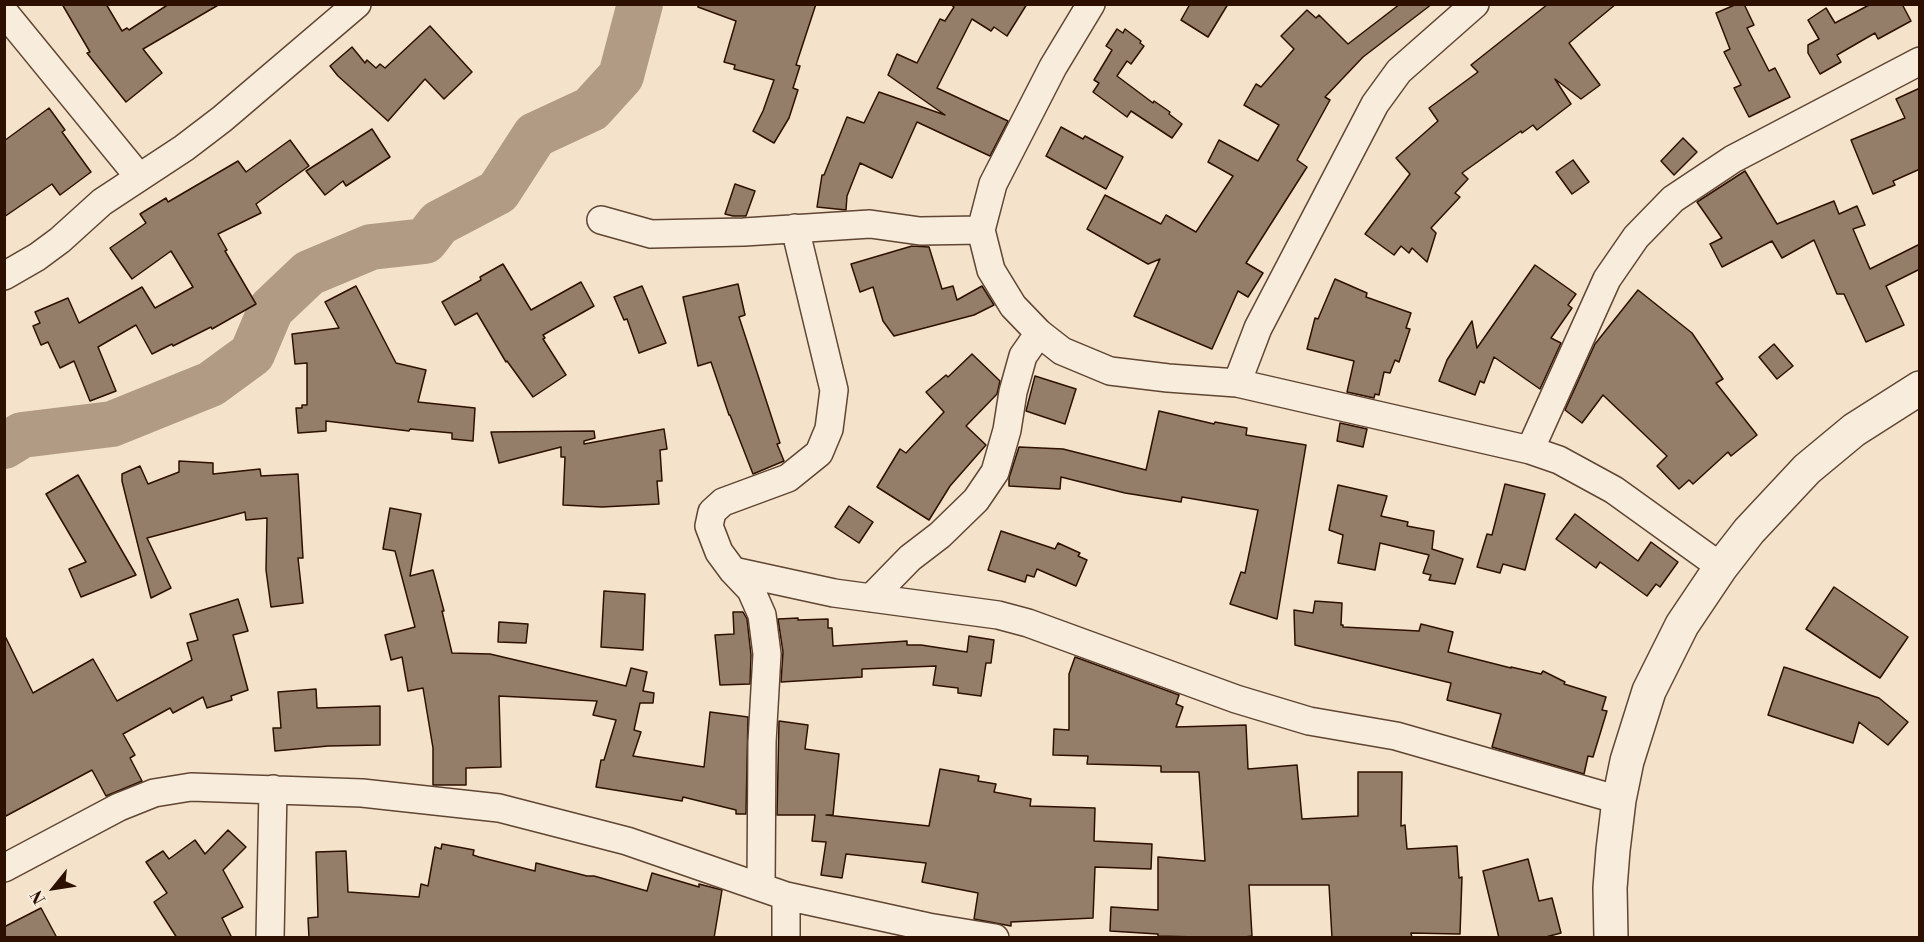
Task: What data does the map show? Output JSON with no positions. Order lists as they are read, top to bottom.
{
  "north": "bottom left"
}
